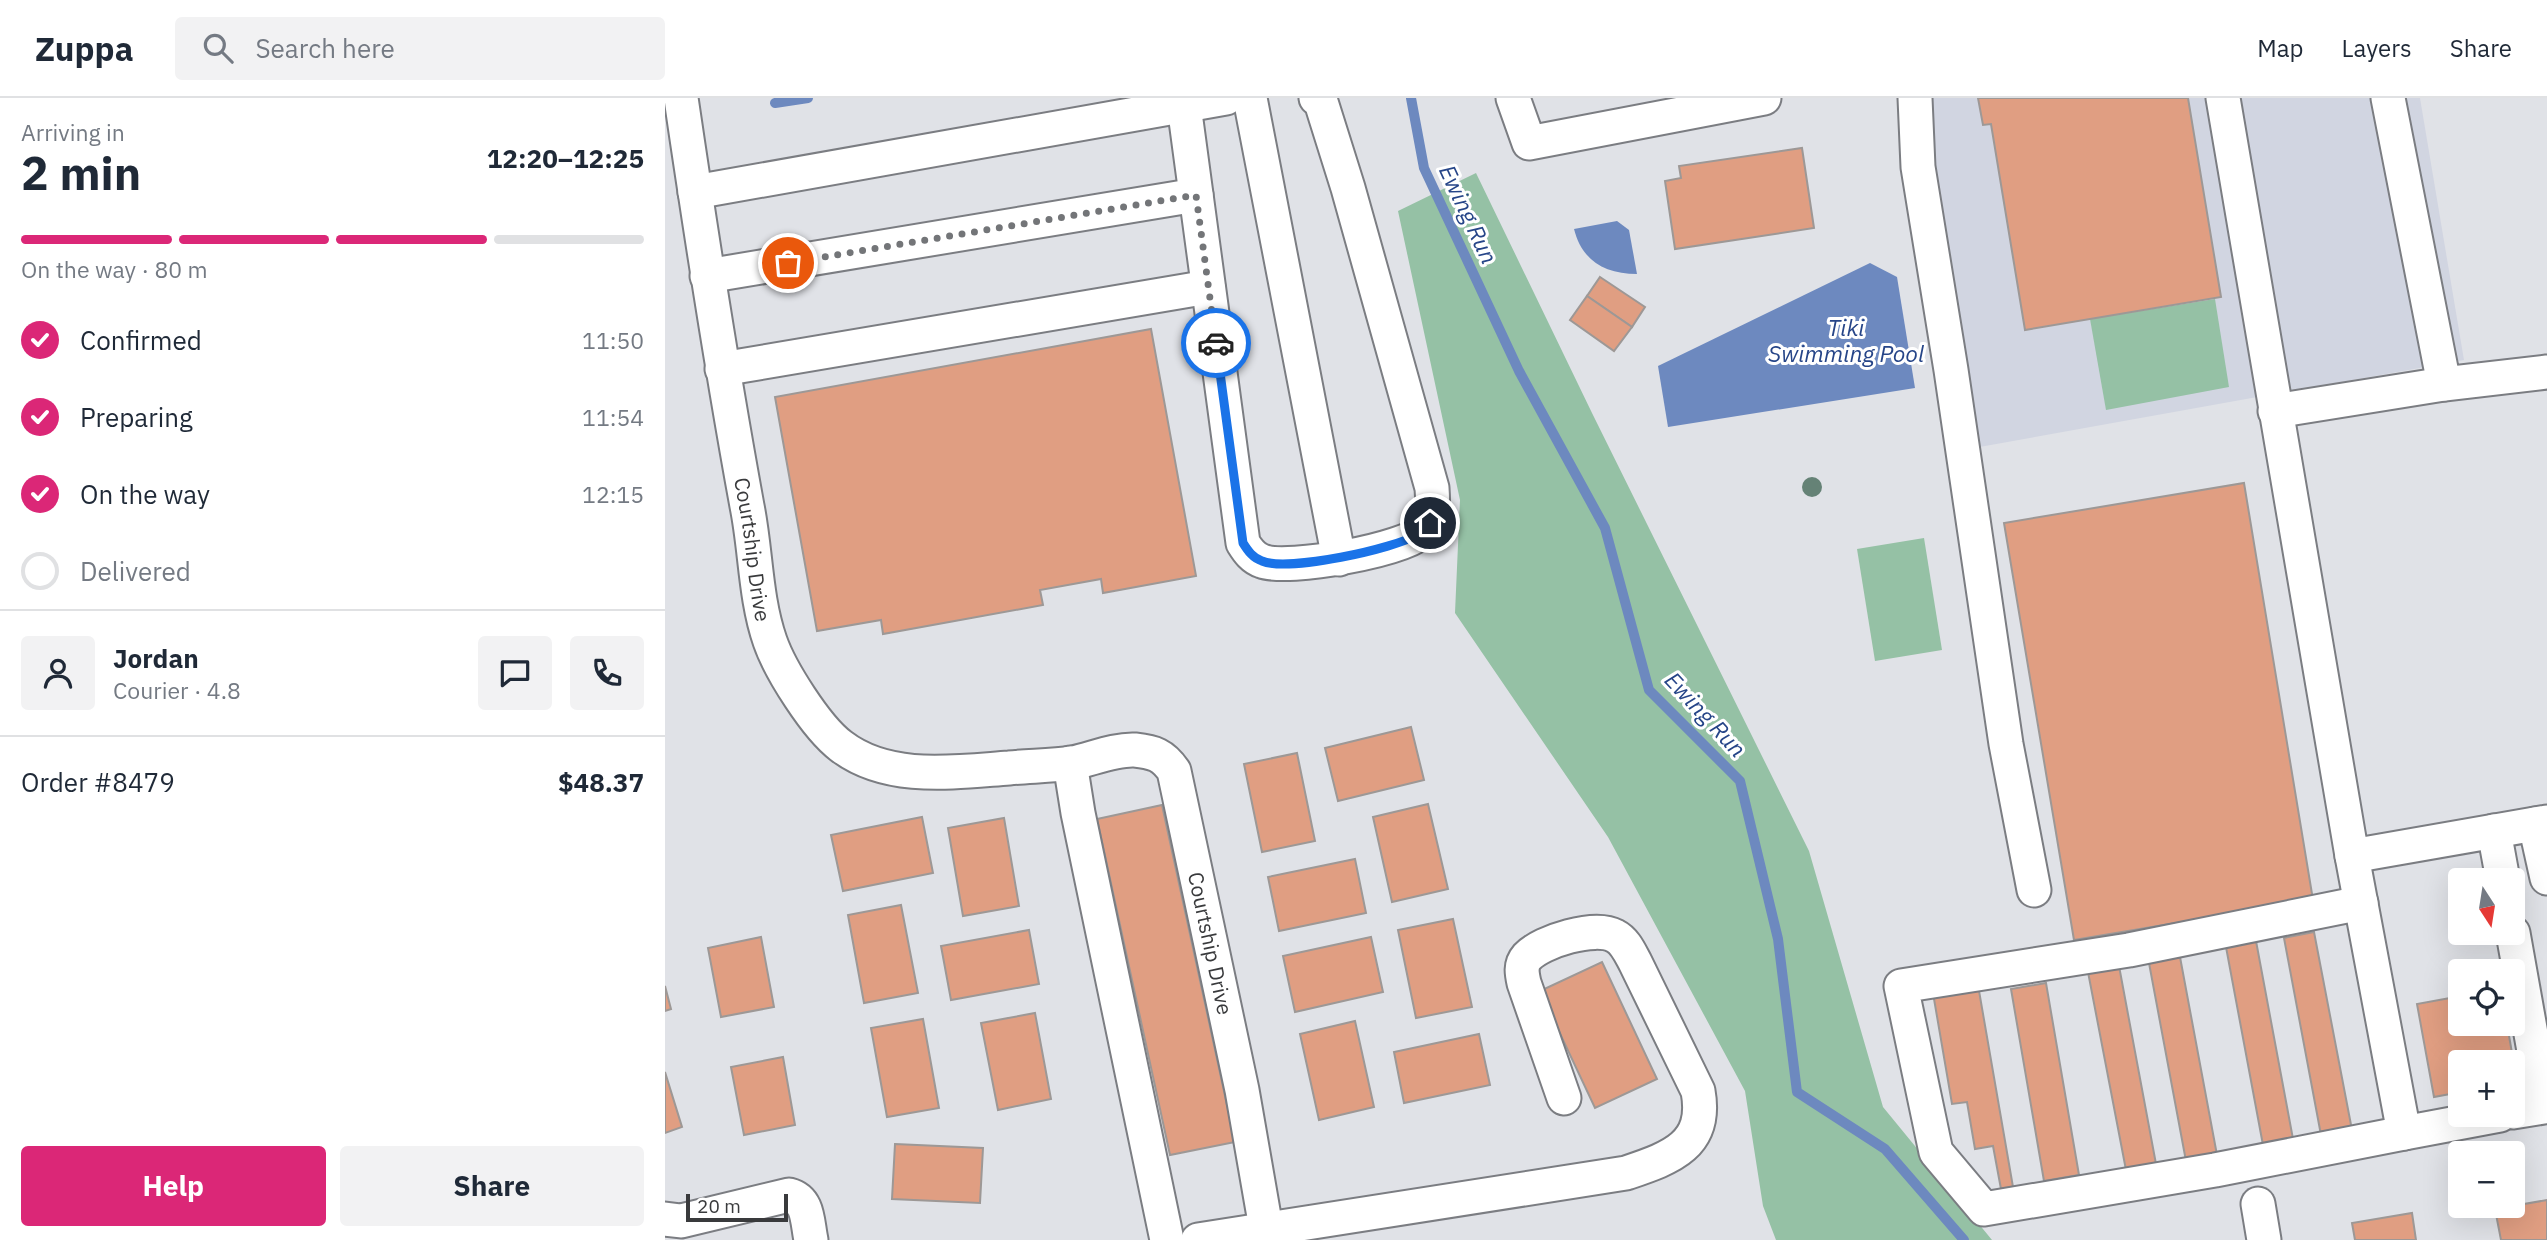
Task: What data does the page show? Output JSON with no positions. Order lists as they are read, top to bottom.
{
  "streets": {
    "street": ["Courtship Drive"]
  },
  "water": ["Ewing Run", "Tiki Swimming Pool"],
  "scale_bar": "20 m",
  "north": "bottom",
  "page": {
    "header": "Zuppa",
    "search": "Search here",
    "nav": ["Map", "Layers", "Share"],
    "heading": ["2 min", "Arriving in", "12:20–12:25"],
    "panel": [
      "Jordan",
      "Courier · 4.8",
      "Order #8479",
      "$48.37"
    ],
    "bar": "On the way · 80 m",
    "list": [
      ["Confirmed", "11:50"],
      ["Preparing", "11:54"],
      ["On the way", "12:15"],
      "Delivered"
    ],
    "map_buttons": ["+", "−"],
    "buttons": ["Help", "Share"],
    "scale": "20 m"
  }
}
